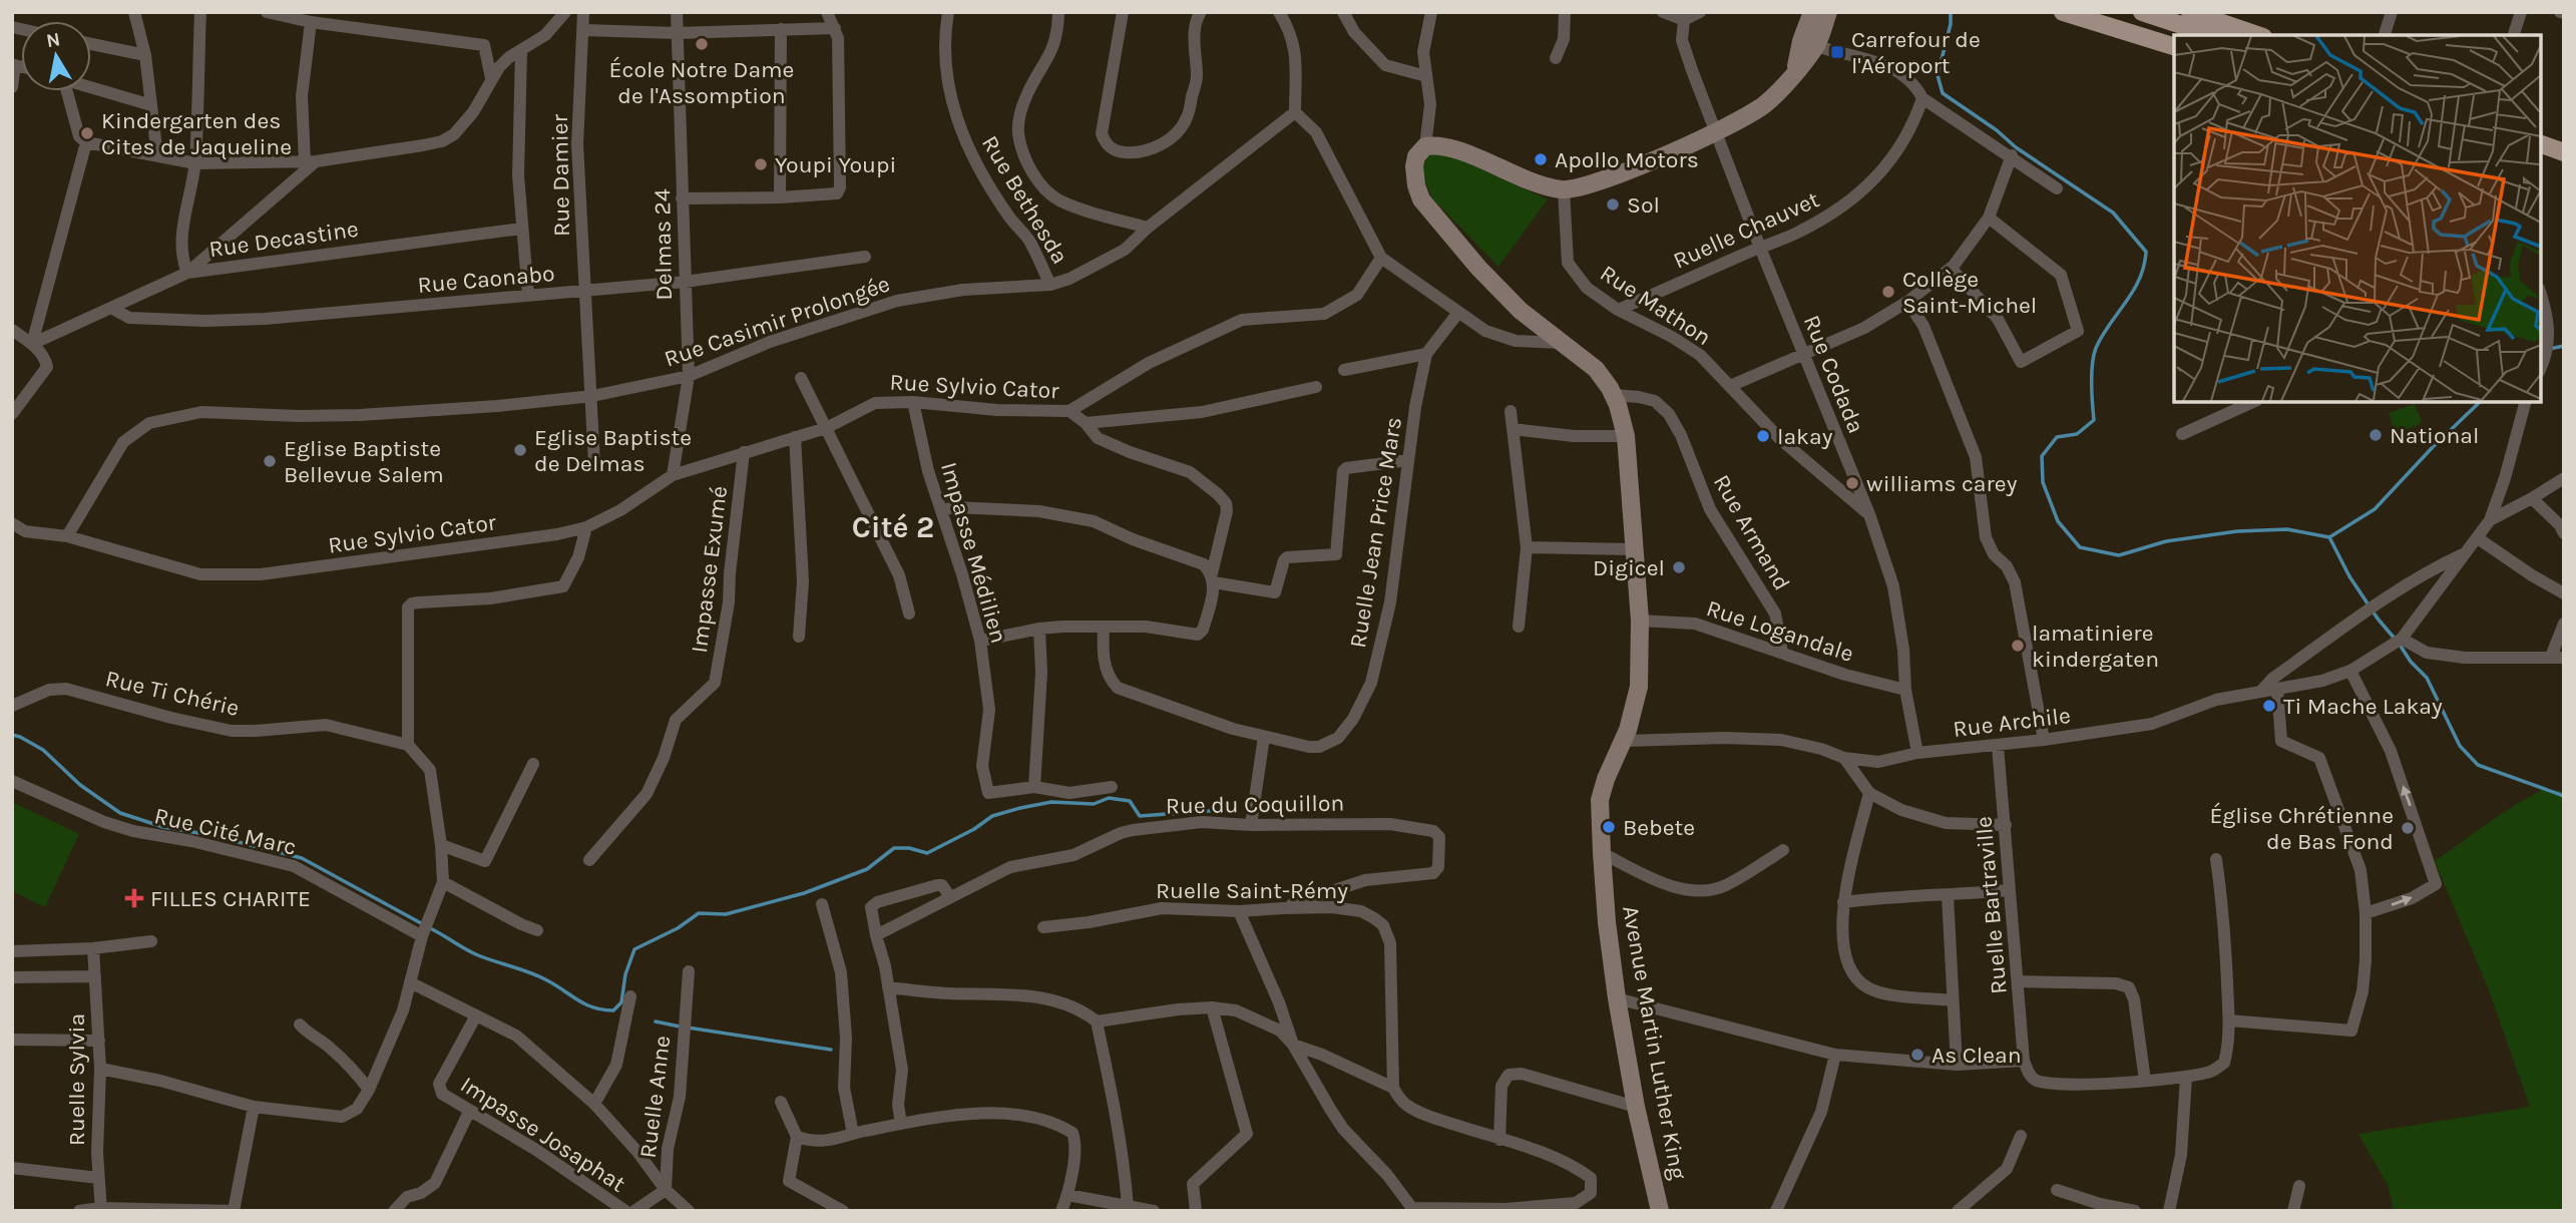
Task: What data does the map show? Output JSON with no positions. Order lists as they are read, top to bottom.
{
  "streets": {
    "main road": ["Avenue Martin Luther King"],
    "street": [
      "Rue Damier",
      "Rue Bethesda",
      "Ruelle Chauvet",
      "Rue Decastine",
      "Delmas 24",
      "Rue Caonabo",
      "Rue Mathon",
      "Rue Casimir Prolongée",
      "Rue Codada",
      "Rue Sylvio Cator",
      "Ruelle Jean Price Mars",
      "Rue Armand",
      "Impasse Médilien",
      "Impasse Exumé",
      "Rue Logandale",
      "Rue Ti Chérie",
      "Rue Archile",
      "Rue du Coquillon",
      "Rue Cité Marc",
      "Ruelle Saint-Rémy",
      "Ruelle Bartraville",
      "Ruelle Sylvia",
      "Ruelle Anne",
      "Impasse Josaphat"
    ]
  },
  "crossings": [
    ["Rue Damier", "Rue Caonabo"],
    ["Rue Damier", "Rue Casimir Prolongée"],
    ["Rue Bethesda", "Rue Casimir Prolongée"],
    ["Ruelle Chauvet", "Rue Mathon"],
    ["Ruelle Chauvet", "Rue Codada"],
    ["Delmas 24", "Rue Caonabo"],
    ["Delmas 24", "Rue Casimir Prolongée"],
    ["Delmas 24", "Rue Sylvio Cator"],
    ["Rue Mathon", "Rue Codada"],
    ["Rue Casimir Prolongée", "Rue Sylvio Cator"],
    ["Rue Codada", "Rue Logandale"],
    ["Rue Codada", "Rue Archile"],
    ["Rue Sylvio Cator", "Impasse Médilien"],
    ["Rue Sylvio Cator", "Impasse Exumé"],
    ["Rue Armand", "Rue Logandale"],
    ["Rue Armand", "Avenue Martin Luther King"],
    ["Rue Logandale", "Avenue Martin Luther King"],
    ["Rue Archile", "Ruelle Bartraville"],
    ["Rue Archile", "Avenue Martin Luther King"],
    ["Rue du Coquillon", "Ruelle Saint-Rémy"]
  ],
  "districts": ["Cité 2"],
  "places": {
    "other": [
      "École Notre Dame de l'Assomption",
      "Kindergarten des Cites de Jaqueline",
      "Apollo Motors",
      "Youpi Youpi",
      "Sol",
      "Collège Saint-Michel",
      "National",
      "lakay",
      "Eglise Baptiste de Delmas",
      "Eglise Baptiste Bellevue Salem",
      "williams carey",
      "Digicel",
      "lamatiniere kindergaten",
      "Ti Mache Lakay",
      "Bebete",
      "Église Chrétienne de Bas Fond",
      "As Clean"
    ],
    "transit": ["Carrefour de l'Aéroport"],
    "health": ["FILLES CHARITE"]
  },
  "north": "top"
}
